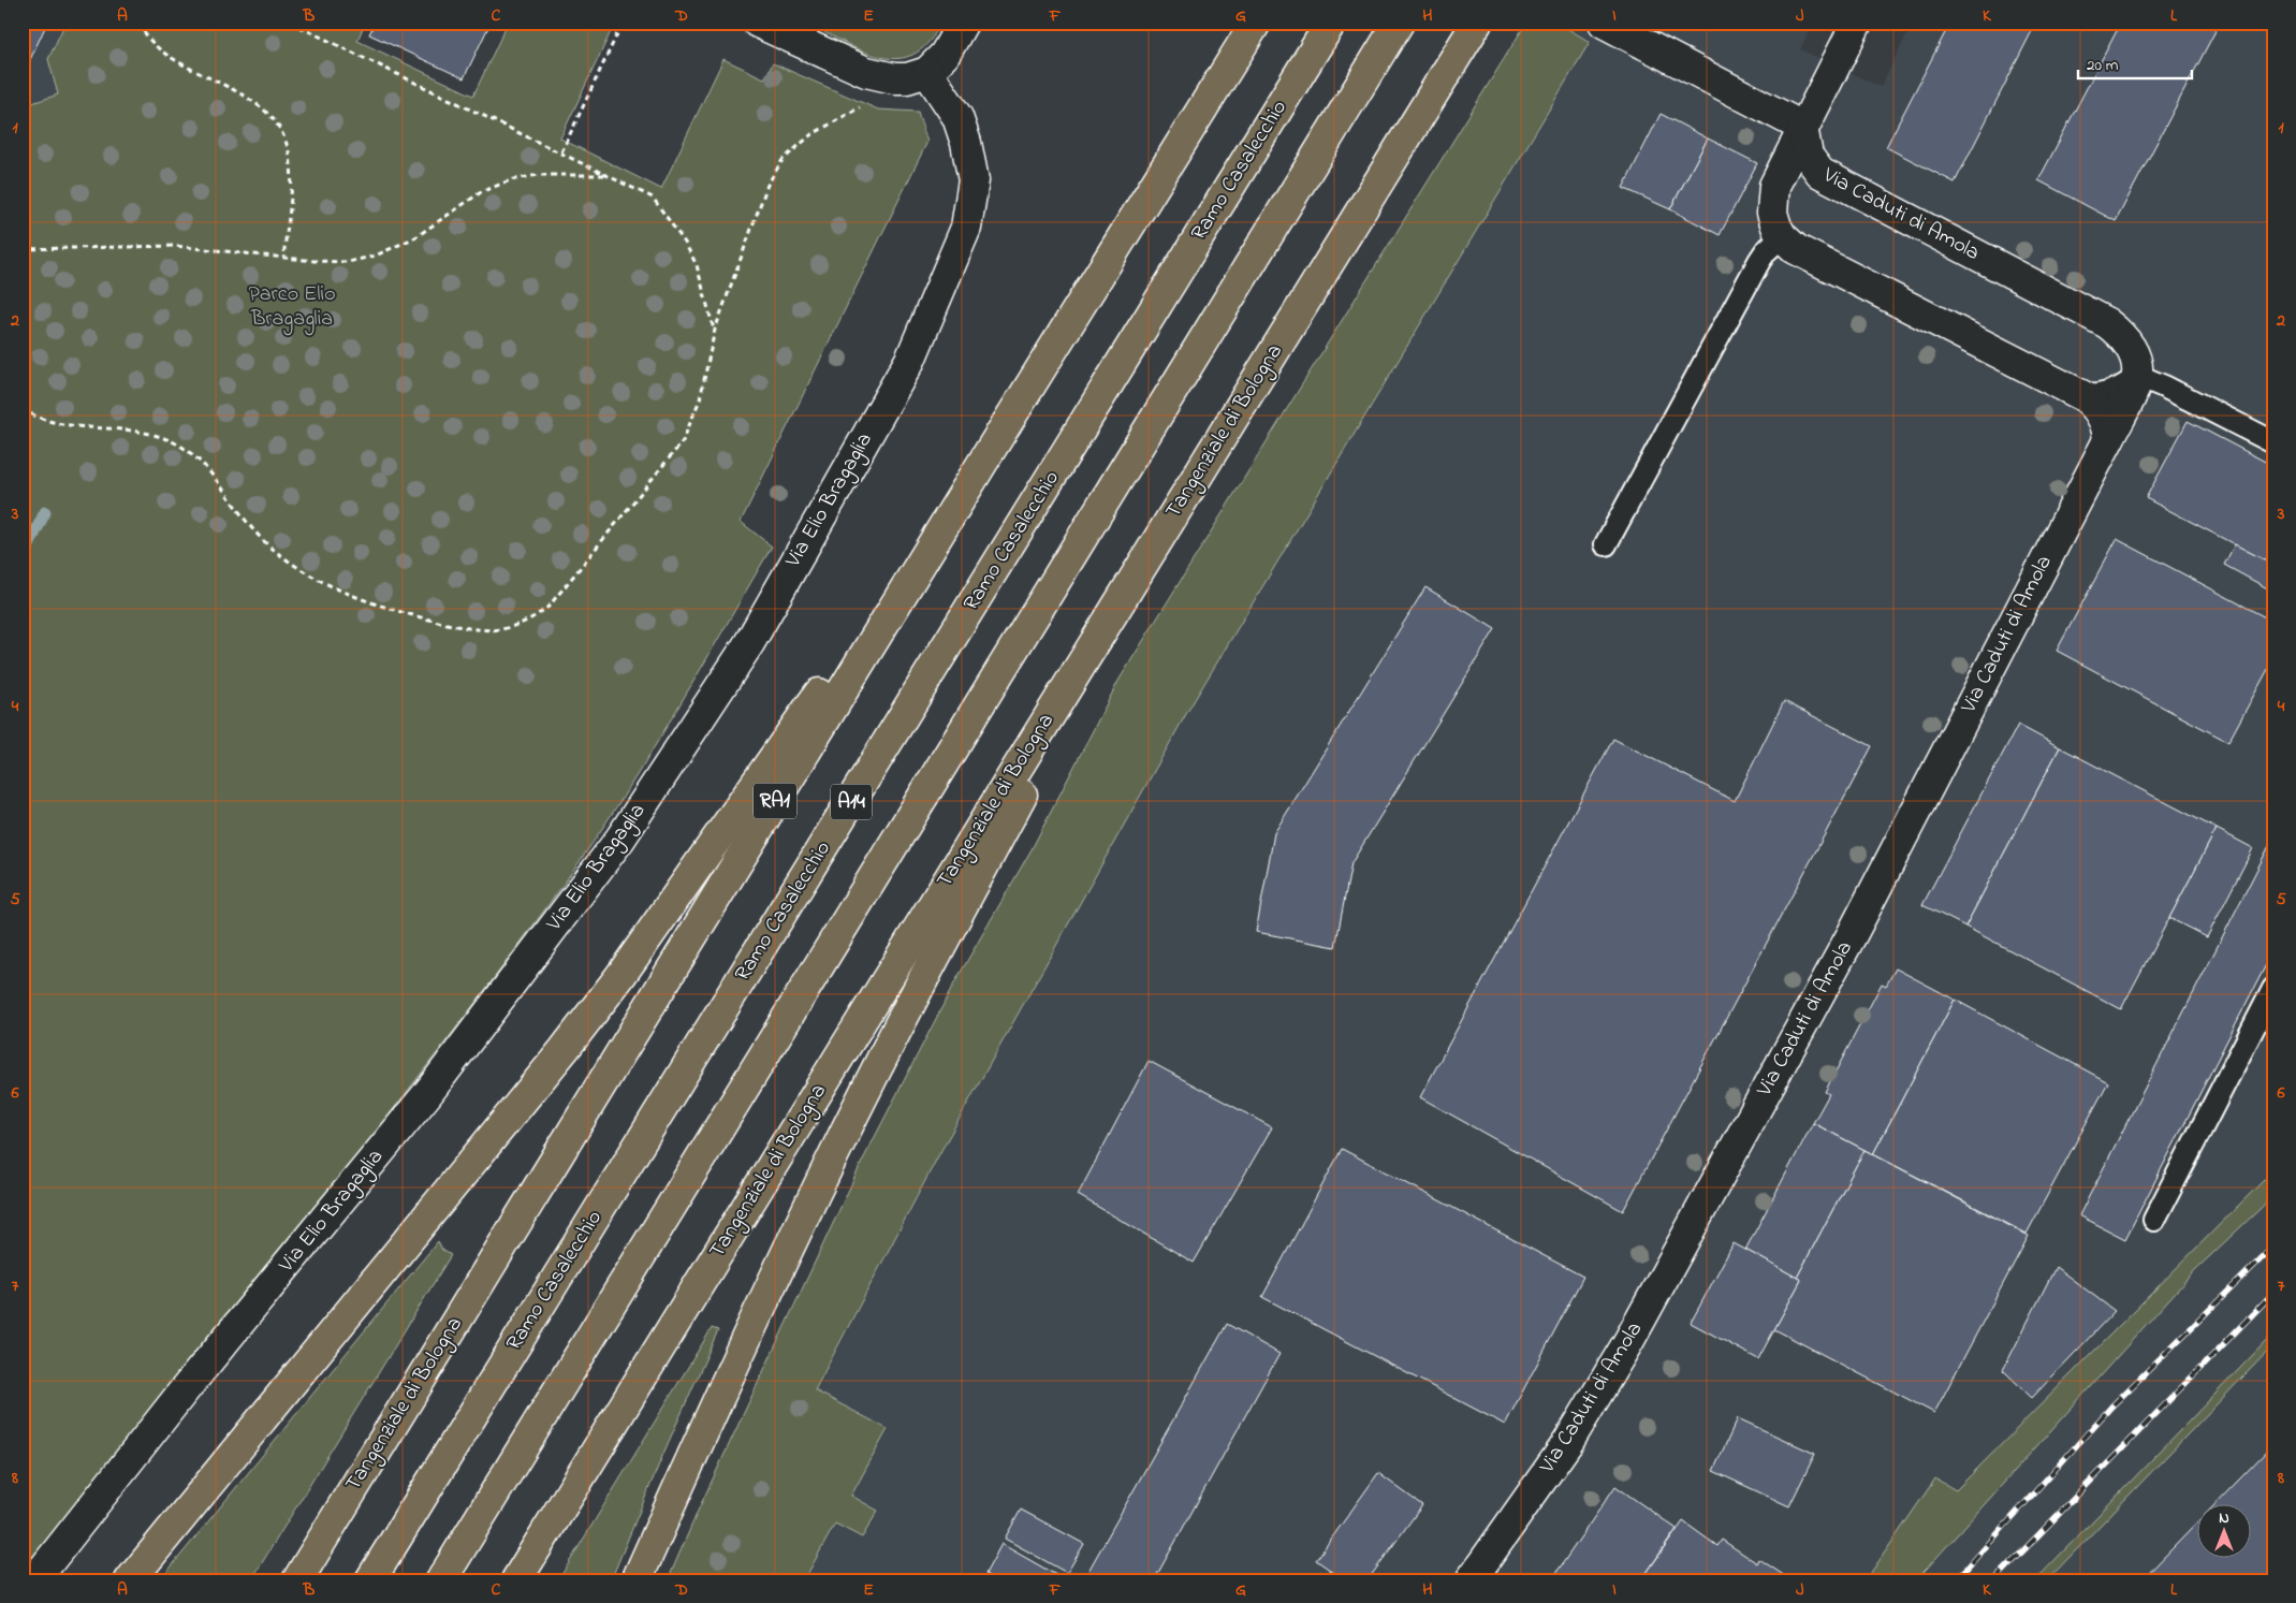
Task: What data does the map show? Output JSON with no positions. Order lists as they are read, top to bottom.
{
  "streets": {
    "highway": [
      "Ramo Casalecchio",
      "Tangenziale di Bologna",
      "RA1",
      "A14"
    ],
    "street": ["Via Caduti di Amola", "Via Elio Bragaglia"]
  },
  "parks": ["Parco Elio Bragaglia"],
  "scale_bar": "20 m",
  "north": "top",
  "grid": {
    "columns": [
      "A",
      "B",
      "C",
      "D",
      "E",
      "F",
      "G",
      "H",
      "I",
      "J",
      "K",
      "L"
    ],
    "rows": [
      "1",
      "2",
      "3",
      "4",
      "5",
      "6",
      "7",
      "8"
    ]
  }
}
